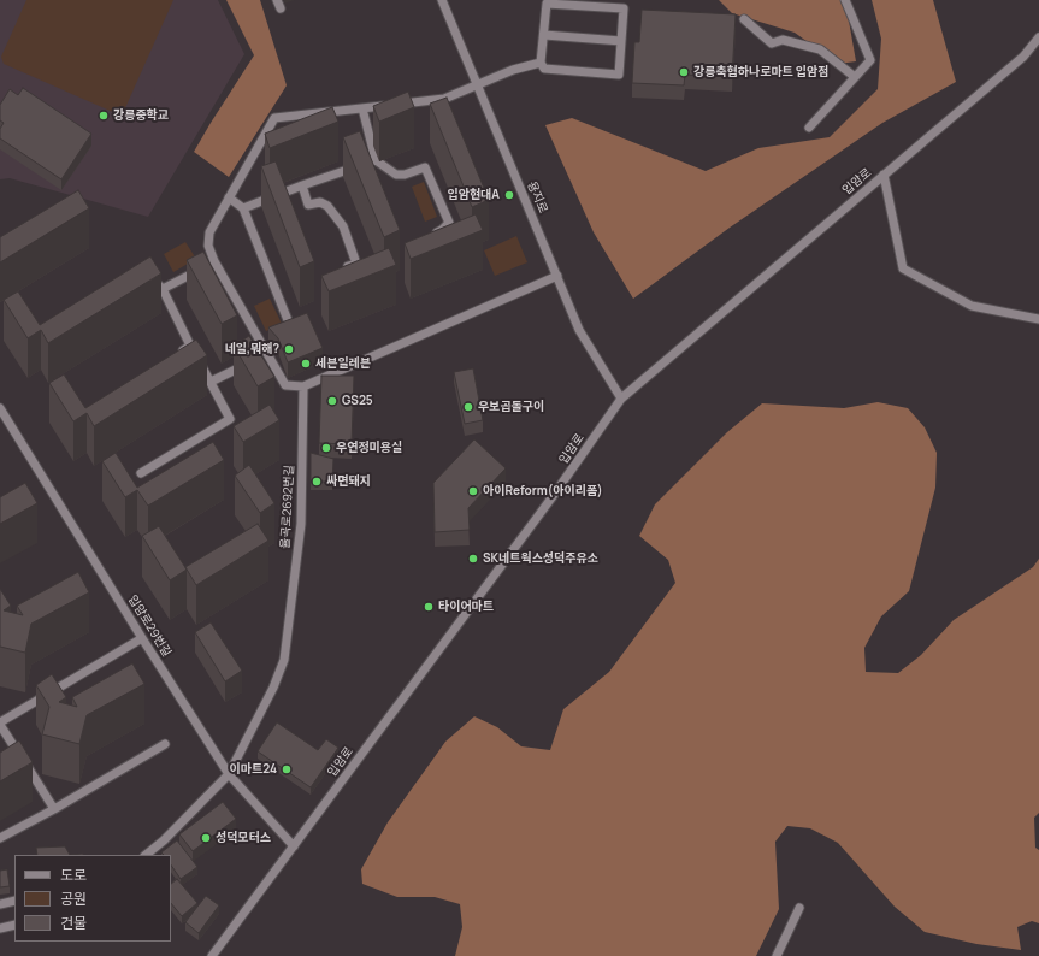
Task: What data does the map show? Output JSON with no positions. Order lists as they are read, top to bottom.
{
  "streets": {
    "street": [
      "입암로",
      "용지로",
      "율곡로2692번길",
      "입암로29번길"
    ]
  },
  "crossings": [
    ["입암로", "용지로"],
    ["입암로", "입암로29번길"],
    ["율곡로2692번길", "입암로29번길"]
  ],
  "places": [
    "강릉축협하나로마트 입암점",
    "강릉중학교",
    "입암현대A",
    "네일,뭐해?",
    "세븐일레븐",
    "GS25",
    "우보곱돌구이",
    "우연정미용실",
    "싸면돼지",
    "아이Reform(아이리폼)",
    "SK네트웍스성덕주유소",
    "타이어마트",
    "이마트24",
    "성덕모터스"
  ],
  "legend": ["도로", "공원", "건물"]
}
